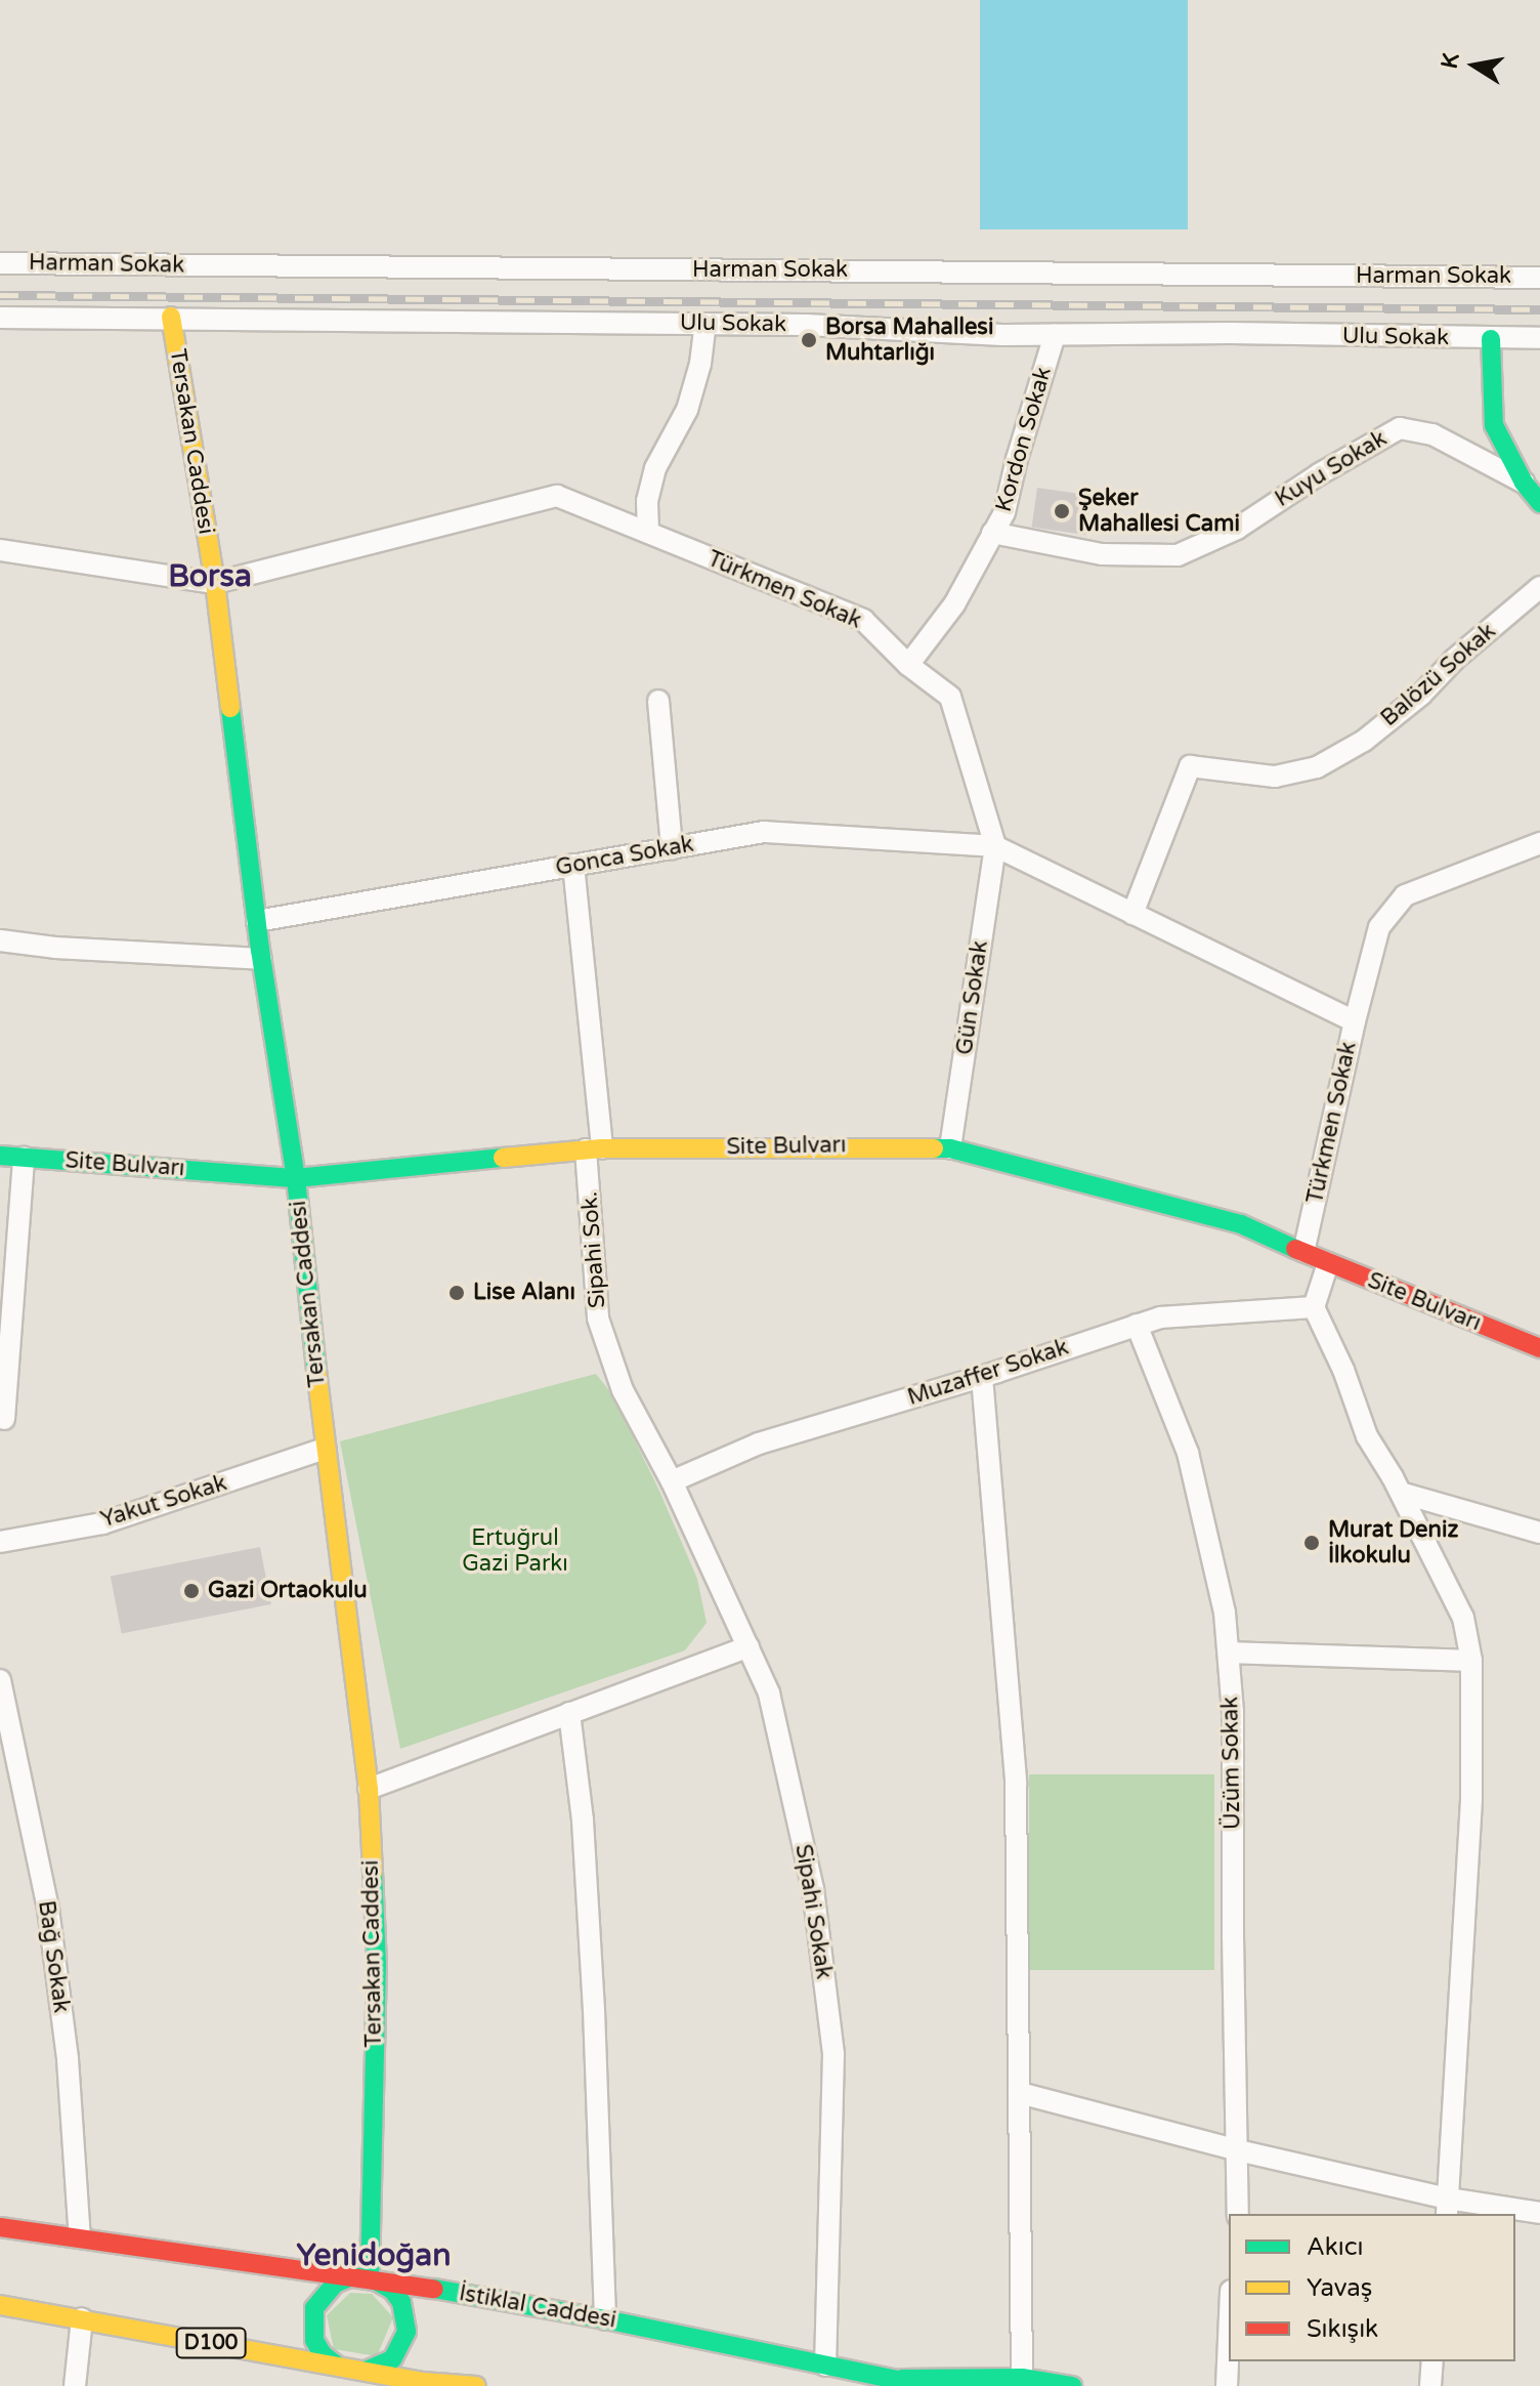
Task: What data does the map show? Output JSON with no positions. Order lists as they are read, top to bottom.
{
  "streets": {
    "main road": [
      "Tersakan Caddesi",
      "Site Bulvarı",
      "İstiklal Caddesi",
      "D100"
    ],
    "street": [
      "Harman Sokak",
      "Ulu Sokak",
      "Kordon Sokak",
      "Kuyu Sokak",
      "Türkmen Sokak",
      "Balözü Sokak",
      "Gonca Sokak",
      "Gün Sokak",
      "Sipahi Sok.",
      "Muzaffer Sokak",
      "Yakut Sokak",
      "Üzüm Sokak",
      "Sipahi Sokak",
      "Bağ Sokak"
    ]
  },
  "crossings": [
    ["Ulu Sokak", "Kordon Sokak"],
    ["Ulu Sokak", "Tersakan Caddesi"],
    ["Kordon Sokak", "Kuyu Sokak"],
    ["Kordon Sokak", "Türkmen Sokak"],
    ["Tersakan Caddesi", "Türkmen Sokak"],
    ["Tersakan Caddesi", "Gonca Sokak"],
    ["Tersakan Caddesi", "Site Bulvarı"],
    ["Tersakan Caddesi", "Yakut Sokak"],
    ["Tersakan Caddesi", "İstiklal Caddesi"],
    ["Tersakan Caddesi", "D100"],
    ["Türkmen Sokak", "Balözü Sokak"],
    ["Türkmen Sokak", "Gonca Sokak"],
    ["Türkmen Sokak", "Gün Sokak"],
    ["Türkmen Sokak", "Site Bulvarı"],
    ["Gonca Sokak", "Gün Sokak"],
    ["Gonca Sokak", "Sipahi Sok."],
    ["Gün Sokak", "Site Bulvarı"],
    ["Site Bulvarı", "Sipahi Sok."],
    ["Sipahi Sok.", "Muzaffer Sokak"],
    ["Sipahi Sok.", "Sipahi Sokak"],
    ["Muzaffer Sokak", "Üzüm Sokak"],
    ["Muzaffer Sokak", "Sipahi Sokak"],
    ["Sipahi Sokak", "İstiklal Caddesi"],
    ["Bağ Sokak", "İstiklal Caddesi"],
    ["İstiklal Caddesi", "D100"]
  ],
  "districts": ["Borsa", "Yenidoğan"],
  "parks": ["Ertuğrul Gazi Parkı"],
  "places": [
    "Borsa Mahallesi Muhtarlığı",
    "Şeker Mahallesi Cami",
    "Lise Alanı",
    "Murat Deniz İlkokulu",
    "Gazi Ortaokulu"
  ],
  "legend": ["Akıcı", "Yavaş", "Sıkışık"],
  "north": "left"
}
